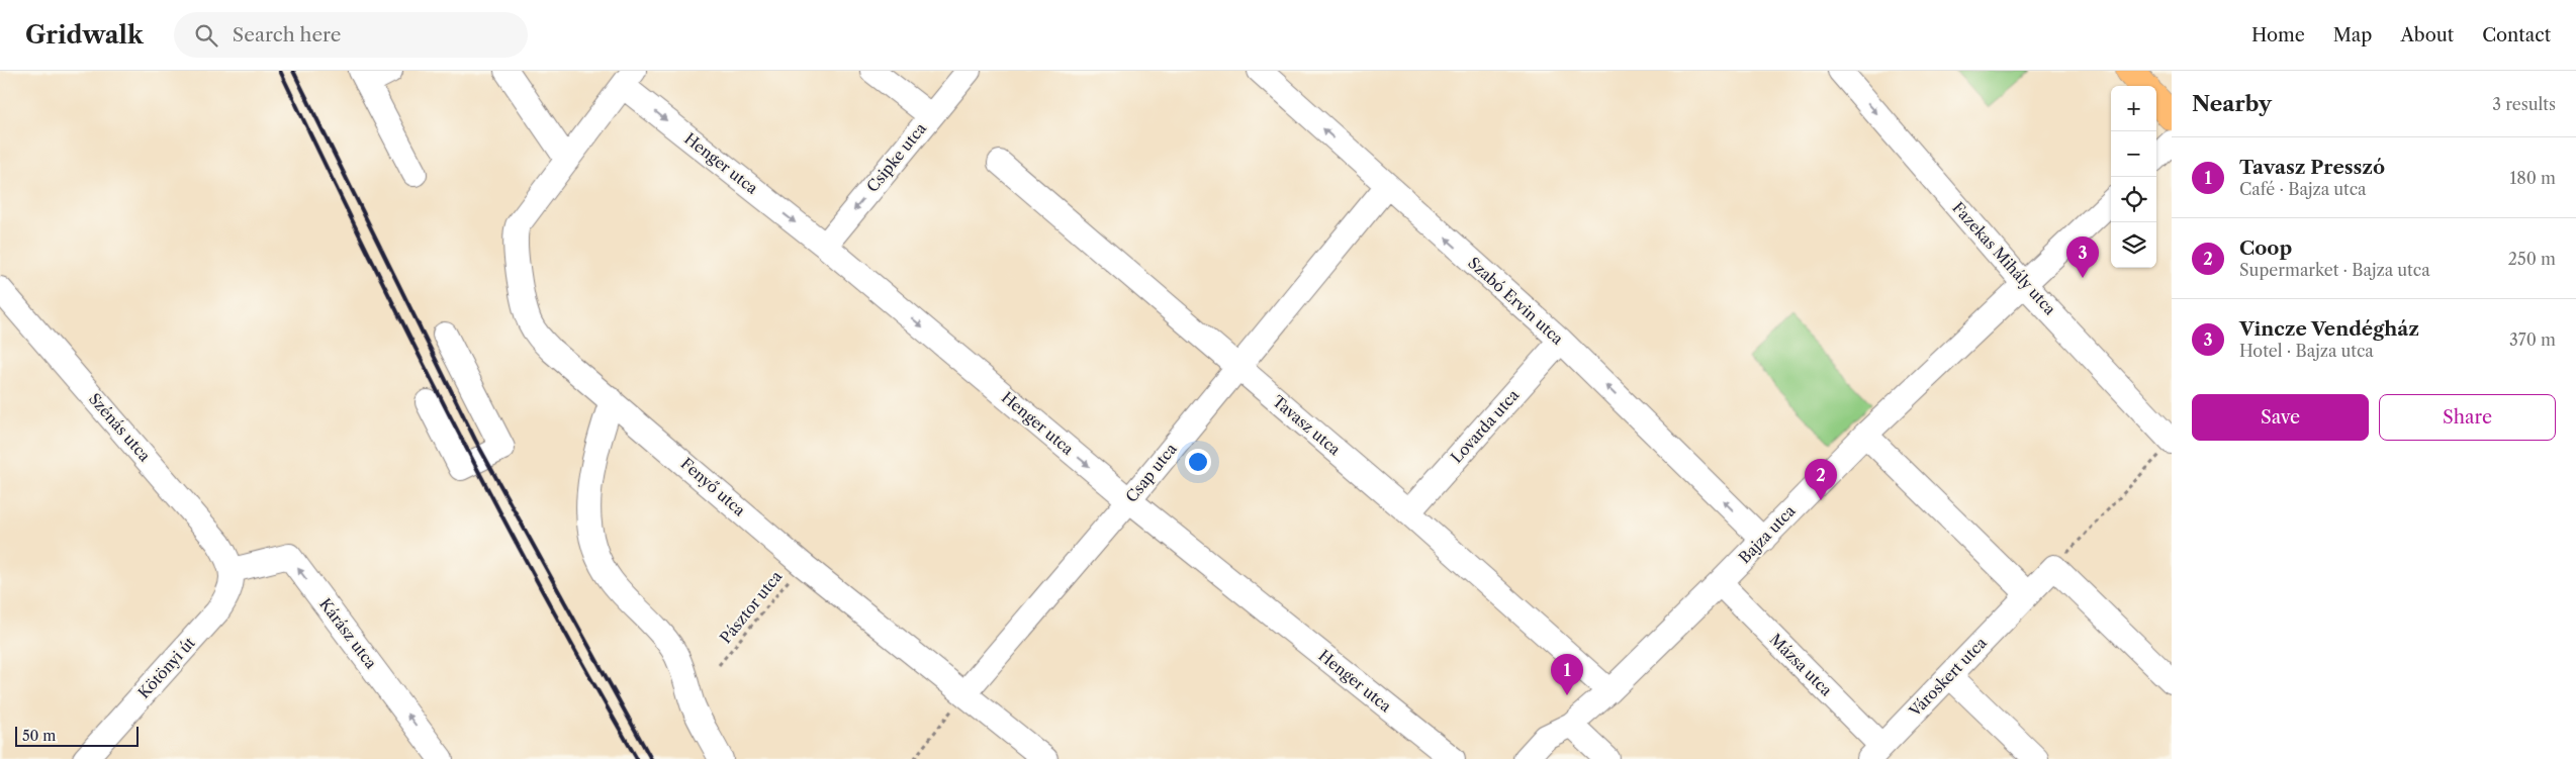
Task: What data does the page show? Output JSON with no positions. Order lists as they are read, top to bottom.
{
  "streets": {
    "street": [
      "Csipke utca",
      "Henger utca",
      "Fazekas Mihály utca",
      "Szabó Ervin utca",
      "Tavasz utca",
      "Lovarda utca",
      "Szénás utca",
      "Csap utca",
      "Fenyő utca",
      "Bajza utca",
      "Kárász utca",
      "Mázsa utca",
      "Kötönyi út",
      "Városkert utca"
    ],
    "path": ["Pásztor utca"]
  },
  "crossings": [
    ["Csipke utca", "Henger utca"],
    ["Henger utca", "Csap utca"],
    ["Henger utca", "Fenyő utca"],
    ["Fazekas Mihály utca", "Bajza utca"],
    ["Szabó Ervin utca", "Lovarda utca"],
    ["Szabó Ervin utca", "Csap utca"],
    ["Szabó Ervin utca", "Bajza utca"],
    ["Tavasz utca", "Lovarda utca"],
    ["Tavasz utca", "Csap utca"],
    ["Tavasz utca", "Bajza utca"],
    ["Szénás utca", "Kárász utca"],
    ["Szénás utca", "Kötönyi út"],
    ["Csap utca", "Fenyő utca"],
    ["Fenyő utca", "Pásztor utca"],
    ["Bajza utca", "Mázsa utca"],
    ["Kárász utca", "Kötönyi út"],
    ["Mázsa utca", "Városkert utca"]
  ],
  "one_way": [
    "Csipke utca",
    "Henger utca",
    "Fazekas Mihály utca",
    "Szabó Ervin utca",
    "Kárász utca"
  ],
  "scale_bar": "50 m",
  "page": {
    "header": "Gridwalk",
    "search": "Search here",
    "nav": [
      "Home",
      "Map",
      "About",
      "Contact"
    ],
    "heading": ["Nearby", "3 results"],
    "map_buttons": ["+", "−"],
    "list": [
      {
        "mark": "1",
        "name": "Tavasz Presszó",
        "note": "Café · Bajza utca",
        "value": "180 m"
      },
      {
        "mark": "2",
        "name": "Coop",
        "note": "Supermarket · Bajza utca",
        "value": "250 m"
      },
      {
        "mark": "3",
        "name": "Vincze Vendégház",
        "note": "Hotel · Bajza utca",
        "value": "370 m"
      }
    ],
    "pins": ["3", "2", "1"],
    "buttons": ["Save", "Share"],
    "scale": "50 m"
  }
}
